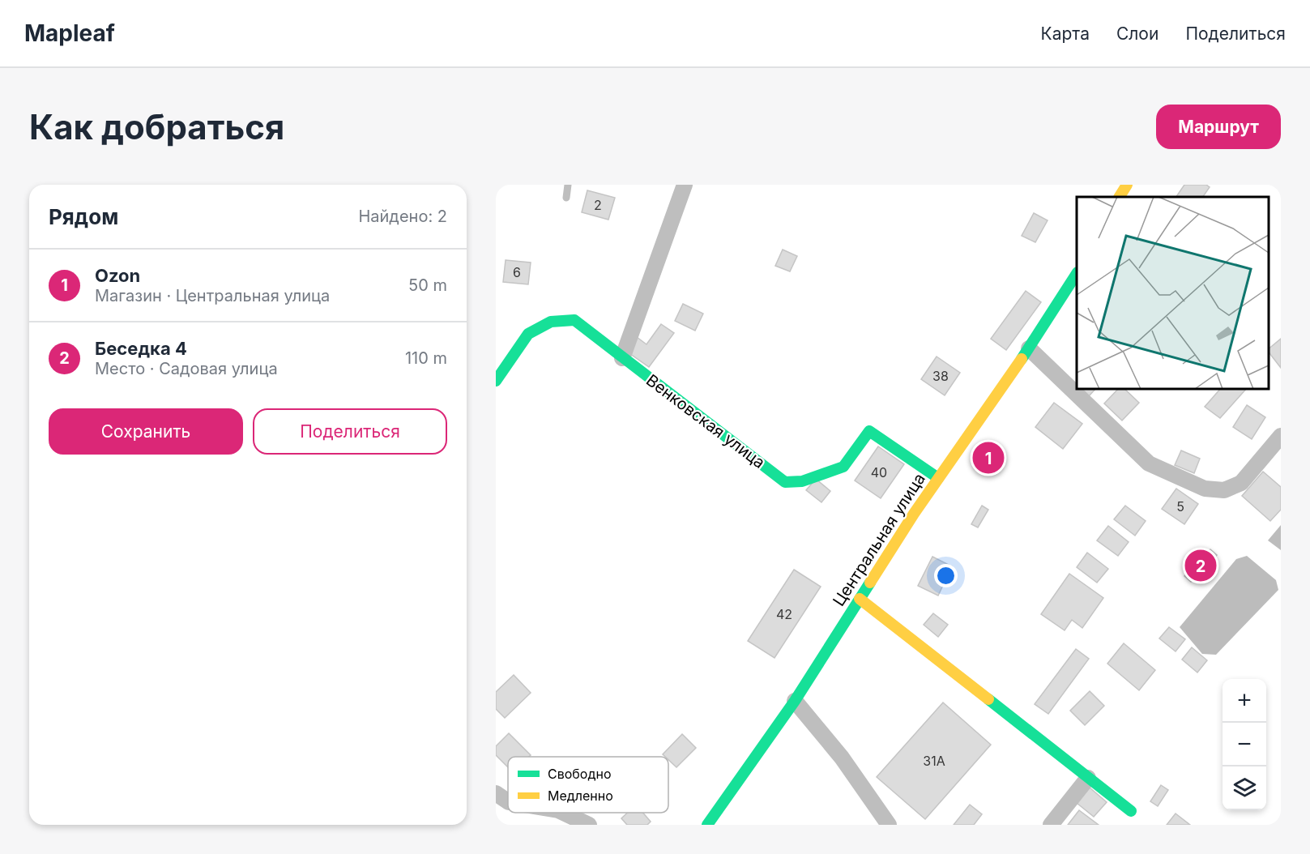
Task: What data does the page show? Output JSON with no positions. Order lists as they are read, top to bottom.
{
  "streets": {
    "street": ["Венковская улица", "Центральная улица"]
  },
  "crossings": [
    ["Венковская улица", "Центральная улица"]
  ],
  "house_numbers": [
    "2",
    "6",
    "38",
    "40",
    "5",
    "42",
    "31А"
  ],
  "legend": ["Свободно", "Медленно"],
  "page": {
    "header": "Mapleaf",
    "nav": ["Карта", "Слои", "Поделиться"],
    "buttons": [
      "Маршрут",
      ["Сохранить", "Поделиться"]
    ],
    "title": "Как добраться",
    "heading": ["Рядом", "Найдено: 2"],
    "list": [
      {
        "mark": "1",
        "name": "Ozon",
        "note": "Магазин · Центральная улица",
        "value": "50 m"
      },
      {
        "mark": "2",
        "name": "Беседка 4",
        "note": "Место · Садовая улица",
        "value": "110 m"
      }
    ],
    "pins": ["1", "2"],
    "map_buttons": ["+", "−"]
  }
}
